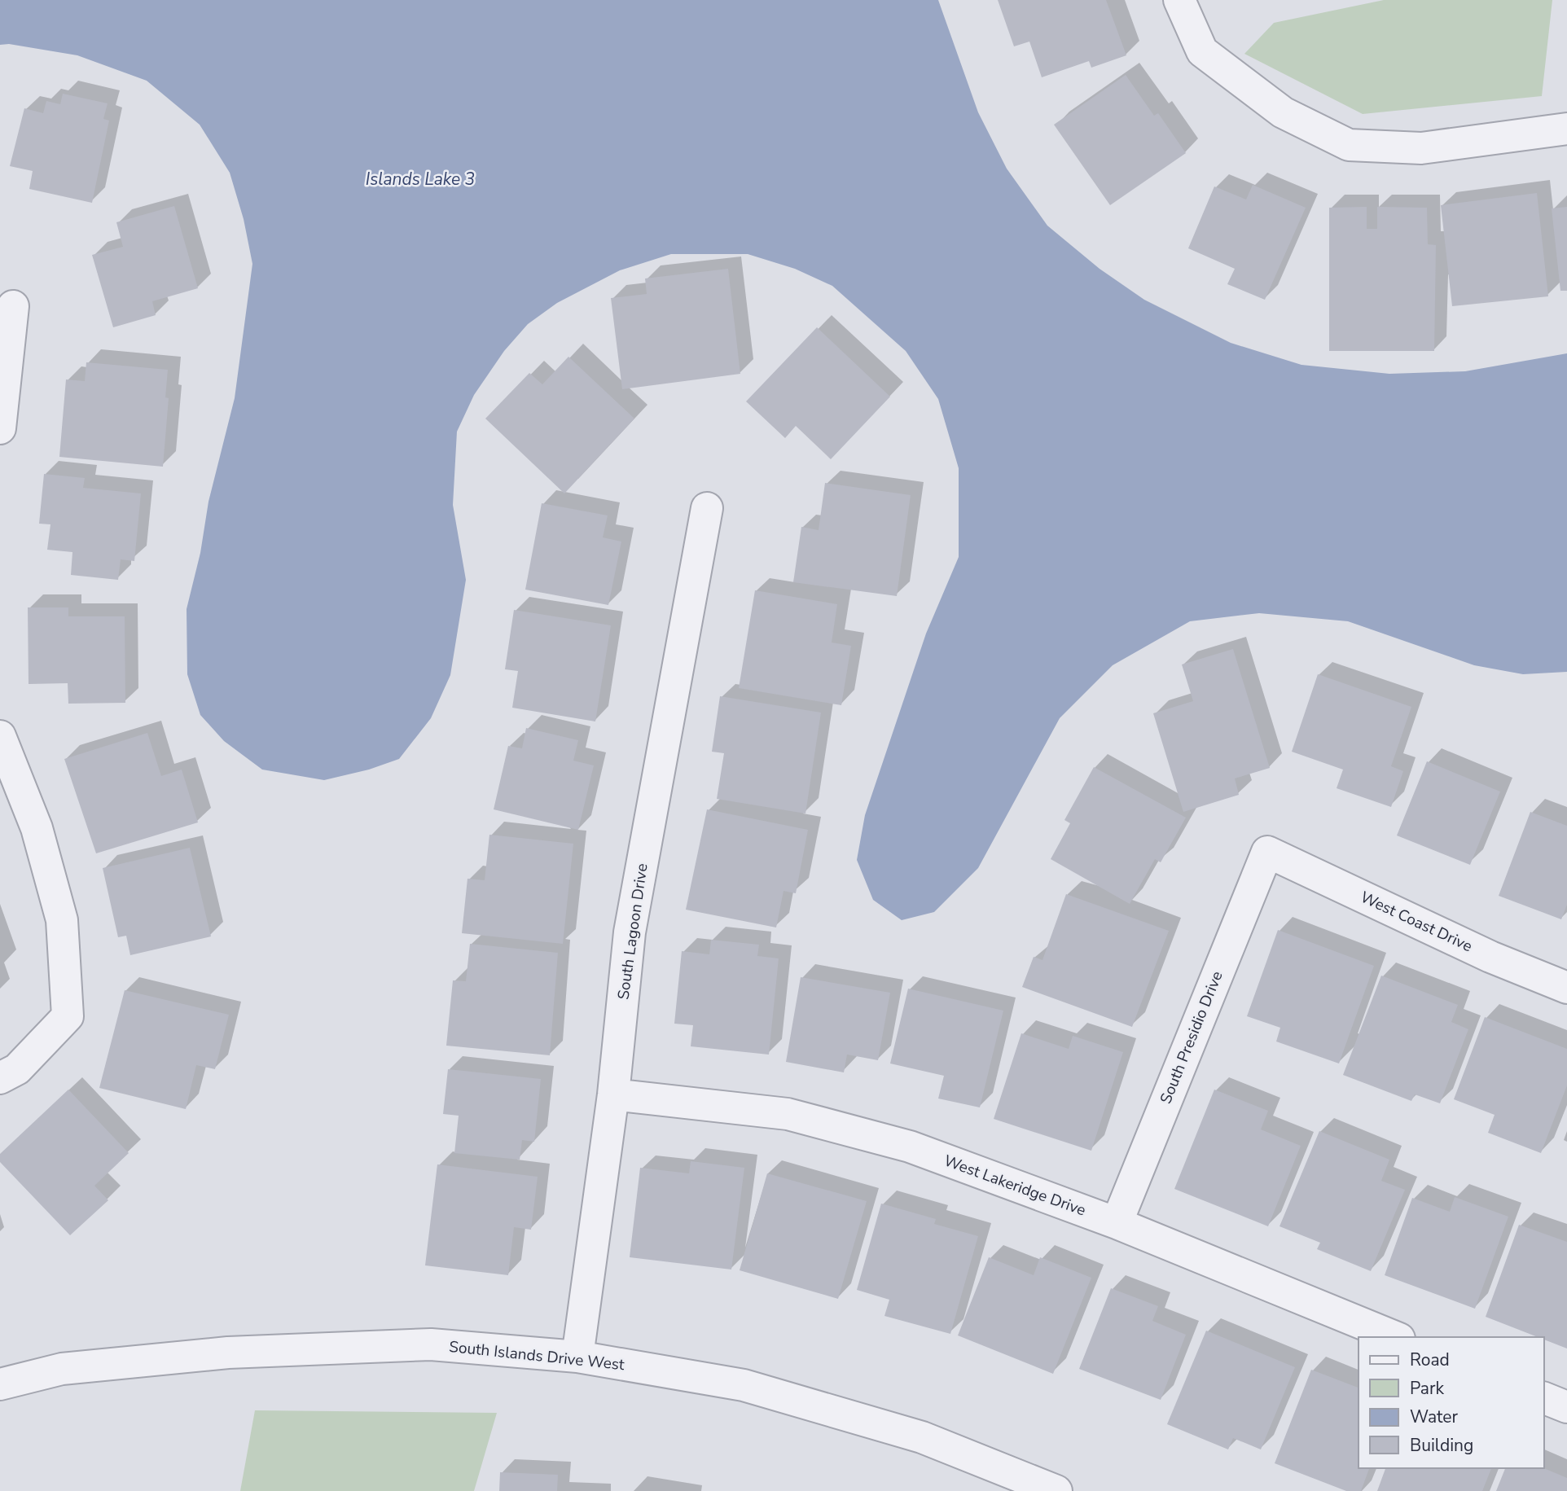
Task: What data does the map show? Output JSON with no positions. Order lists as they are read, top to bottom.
{
  "streets": {
    "street": [
      "West Coast Drive",
      "South Lagoon Drive",
      "South Presidio Drive",
      "West Lakeridge Drive",
      "South Islands Drive West"
    ]
  },
  "crossings": [
    ["West Coast Drive", "South Presidio Drive"],
    ["South Lagoon Drive", "West Lakeridge Drive"],
    ["South Lagoon Drive", "South Islands Drive West"],
    ["South Presidio Drive", "West Lakeridge Drive"]
  ],
  "water": ["Islands Lake 3"],
  "legend": [
    "Road",
    "Park",
    "Water",
    "Building"
  ]
}
